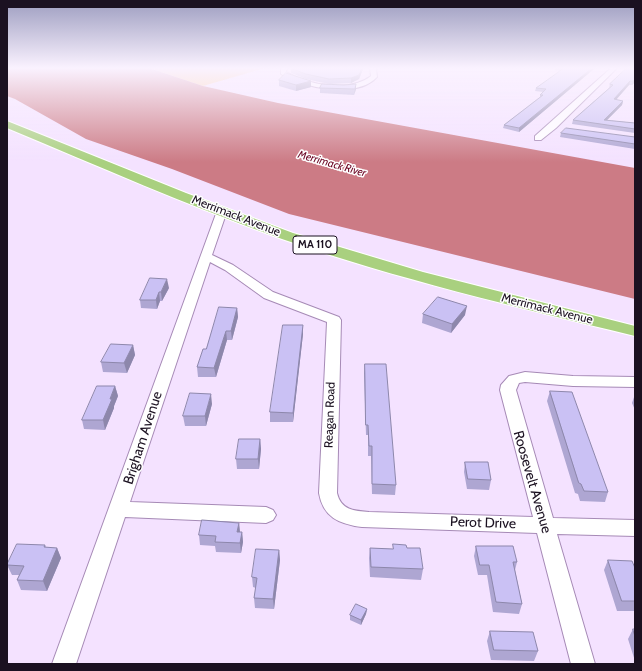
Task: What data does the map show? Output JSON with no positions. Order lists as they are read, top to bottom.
{
  "streets": {
    "main road": ["Merrimack Avenue", "MA 110"],
    "street": [
      "Reagan Road",
      "Brigham Avenue",
      "Roosevelt Avenue",
      "Perot Drive"
    ]
  },
  "crossings": [
    ["Merrimack Avenue", "Brigham Avenue"],
    ["Reagan Road", "Brigham Avenue"],
    ["Reagan Road", "Perot Drive"],
    ["Roosevelt Avenue", "Perot Drive"]
  ],
  "water": ["Merrimack River"]
}
